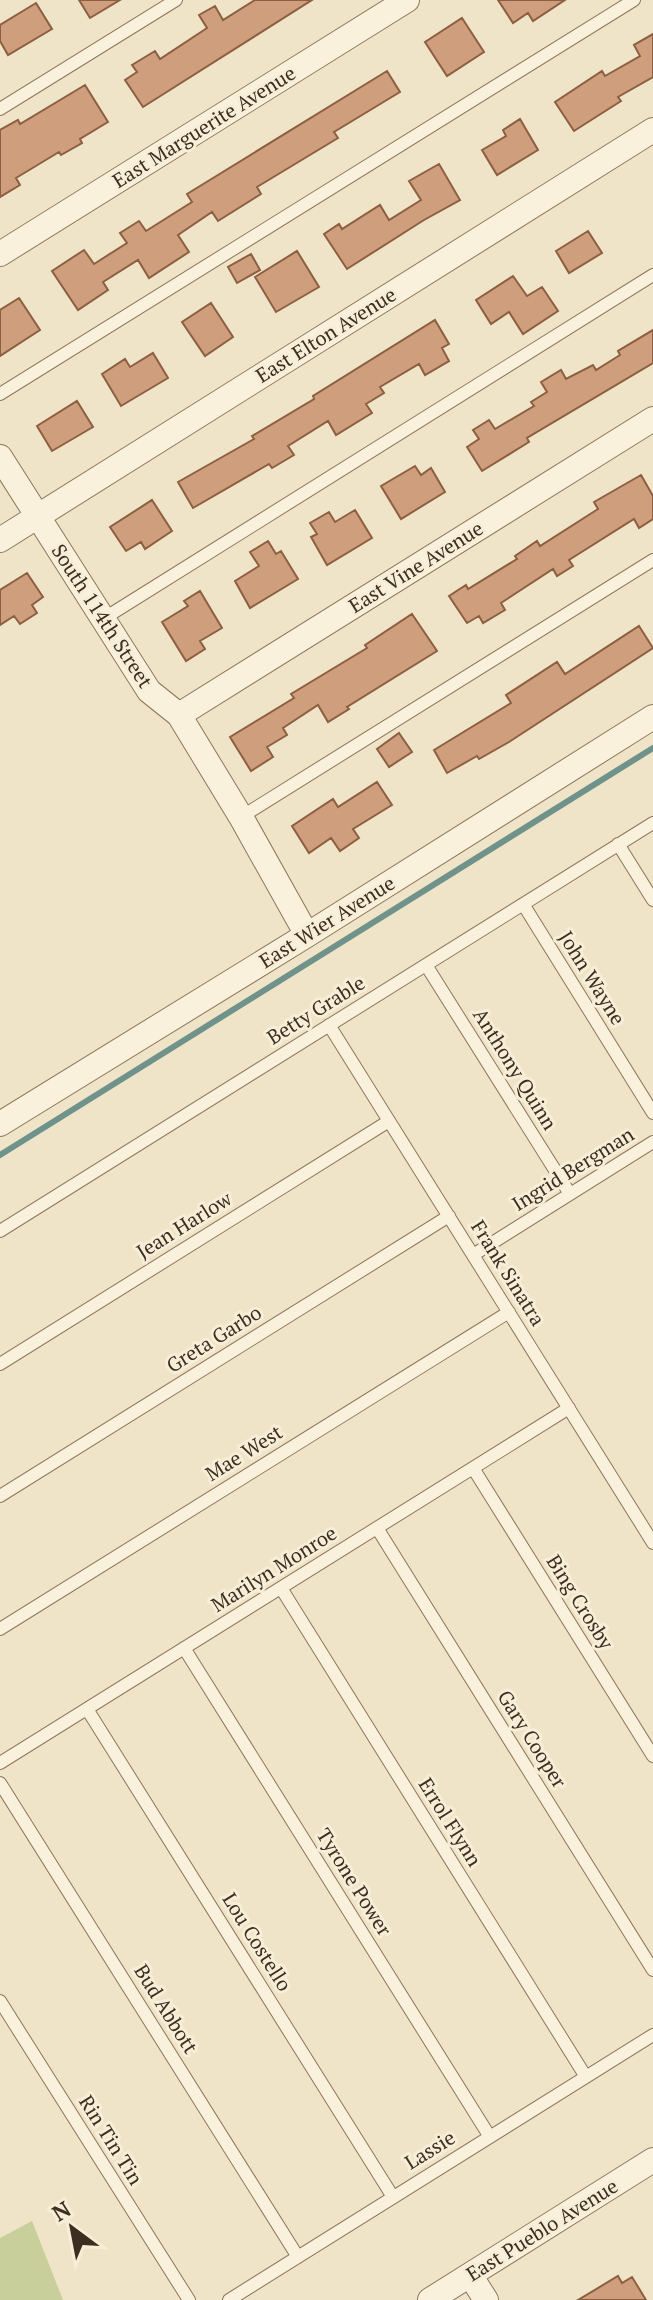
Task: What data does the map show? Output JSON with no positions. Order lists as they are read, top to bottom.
{
  "streets": {
    "street": [
      "East Marguerite Avenue",
      "East Elton Avenue",
      "East Vine Avenue",
      "South 114th Street",
      "East Wier Avenue",
      "East Pueblo Avenue"
    ],
    "lane": [
      "John Wayne",
      "Betty Grable",
      "Anthony Quinn",
      "Ingrid Bergman",
      "Jean Harlow",
      "Frank Sinatra",
      "Greta Garbo",
      "Mae West",
      "Marilyn Monroe",
      "Bing Crosby",
      "Gary Cooper",
      "Errol Flynn",
      "Tyrone Power",
      "Lou Costello",
      "Bud Abbott",
      "Rin Tin Tin",
      "Lassie"
    ]
  },
  "crossings": [
    ["East Elton Avenue", "South 114th Street"],
    ["East Vine Avenue", "South 114th Street"],
    ["South 114th Street", "East Wier Avenue"],
    ["John Wayne", "Betty Grable"],
    ["Betty Grable", "Anthony Quinn"],
    ["Betty Grable", "Frank Sinatra"],
    ["Anthony Quinn", "Ingrid Bergman"],
    ["Ingrid Bergman", "Frank Sinatra"],
    ["Jean Harlow", "Frank Sinatra"],
    ["Frank Sinatra", "Greta Garbo"],
    ["Frank Sinatra", "Mae West"],
    ["Frank Sinatra", "Marilyn Monroe"],
    ["Marilyn Monroe", "Bing Crosby"],
    ["Marilyn Monroe", "Gary Cooper"],
    ["Marilyn Monroe", "Errol Flynn"],
    ["Marilyn Monroe", "Tyrone Power"],
    ["Marilyn Monroe", "Lou Costello"],
    ["Errol Flynn", "Lassie"],
    ["Tyrone Power", "Lassie"],
    ["Lou Costello", "Lassie"],
    ["Bud Abbott", "Lassie"]
  ],
  "north": "top left"
}
